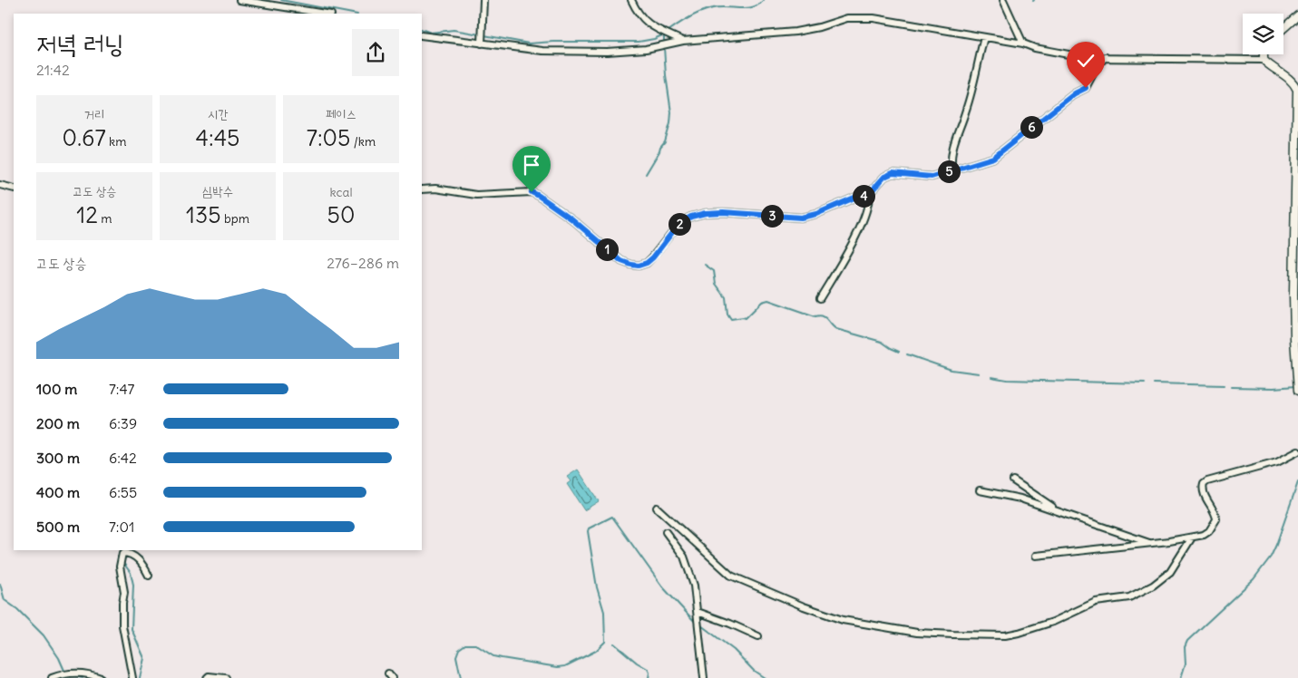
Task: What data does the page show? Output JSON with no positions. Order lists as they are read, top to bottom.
{
  "page": {
    "heading": ["저녁 러닝", "21:42"],
    "stats": [
      ["거리", "0.67 km"],
      ["시간", "4:45"],
      ["페이스", "7:05 /km"],
      ["고도 상승", "12 m"],
      ["심박수", "135 bpm"],
      ["kcal", "50"]
    ],
    "pins": [
      "6",
      "5",
      "4",
      "3",
      "2",
      "1"
    ],
    "chart": ["고도 상승", "276–286 m"],
    "list": [
      {
        "name": "100 m",
        "note": "7:47"
      },
      {
        "name": "200 m",
        "note": "6:39"
      },
      {
        "name": "300 m",
        "note": "6:42"
      },
      {
        "name": "400 m",
        "note": "6:55"
      },
      {
        "name": "500 m",
        "note": "7:01"
      }
    ]
  }
}
